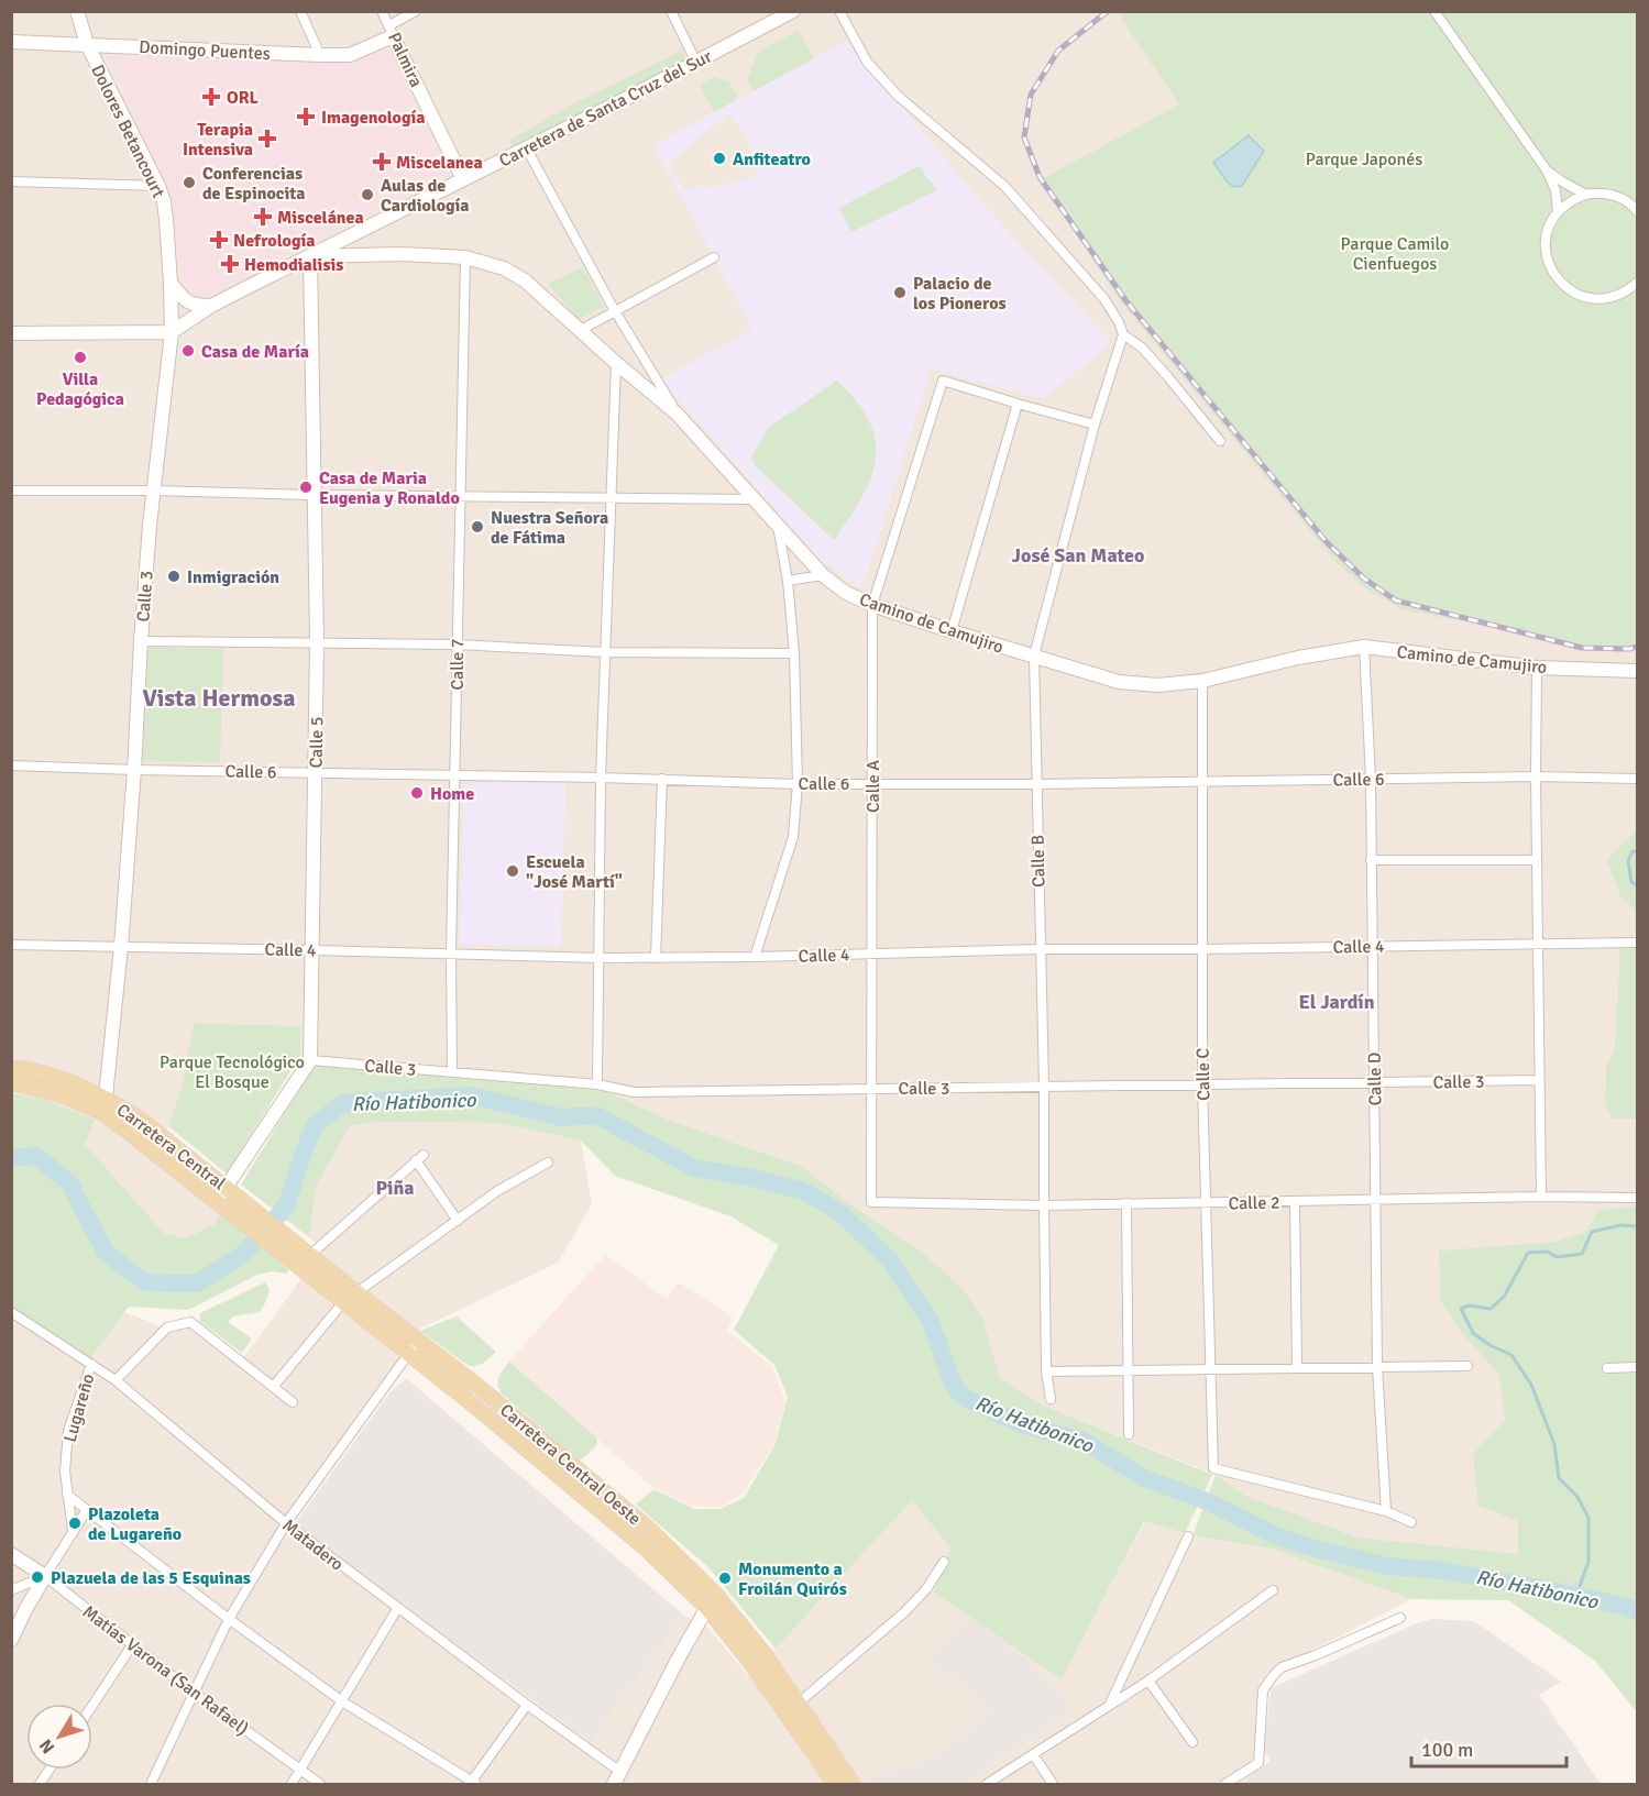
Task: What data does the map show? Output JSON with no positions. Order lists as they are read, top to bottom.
{
  "streets": {
    "main road": [
      "Domingo Puentes",
      "Palmira",
      "Carretera de Santa Cruz del Sur",
      "Dolores Betancourt",
      "Calle 3",
      "Camino de Camujiro",
      "Calle 5",
      "Carretera Central",
      "Carretera Central Oeste",
      "Matías Varona (San Rafael)"
    ],
    "street": [
      "Calle 7",
      "Calle 6",
      "Calle A",
      "Calle B",
      "Calle 4",
      "Calle C",
      "Calle D",
      "Calle 2",
      "Lugareño",
      "Matadero"
    ]
  },
  "crossings": [
    ["Domingo Puentes", "Palmira"],
    ["Domingo Puentes", "Dolores Betancourt"],
    ["Palmira", "Carretera de Santa Cruz del Sur"],
    ["Carretera de Santa Cruz del Sur", "Dolores Betancourt"],
    ["Carretera de Santa Cruz del Sur", "Calle 3"],
    ["Carretera de Santa Cruz del Sur", "Camino de Camujiro"],
    ["Carretera de Santa Cruz del Sur", "Calle 5"],
    ["Dolores Betancourt", "Calle 3"],
    ["Calle 3", "Calle 7"],
    ["Calle 3", "Calle 5"],
    ["Calle 3", "Calle 6"],
    ["Calle 3", "Calle A"],
    ["Calle 3", "Calle B"],
    ["Calle 3", "Calle 4"],
    ["Calle 3", "Calle C"],
    ["Calle 3", "Calle D"],
    ["Calle 3", "Carretera Central"],
    ["Camino de Camujiro", "Calle 7"],
    ["Camino de Camujiro", "Calle 5"],
    ["Camino de Camujiro", "Calle A"],
    ["Camino de Camujiro", "Calle B"],
    ["Camino de Camujiro", "Calle C"],
    ["Camino de Camujiro", "Calle D"],
    ["Calle 7", "Calle 6"],
    ["Calle 7", "Calle 4"],
    ["Calle 5", "Calle 6"],
    ["Calle 5", "Calle 4"],
    ["Calle 6", "Calle A"],
    ["Calle 6", "Calle B"],
    ["Calle 6", "Calle C"],
    ["Calle 6", "Calle D"],
    ["Calle A", "Calle 4"],
    ["Calle A", "Calle 2"],
    ["Calle B", "Calle 4"],
    ["Calle B", "Calle 2"],
    ["Calle 4", "Calle C"],
    ["Calle 4", "Calle D"],
    ["Calle C", "Calle D"],
    ["Calle C", "Calle 2"],
    ["Calle D", "Calle 2"],
    ["Carretera Central", "Carretera Central Oeste"],
    ["Lugareño", "Matadero"]
  ],
  "districts": [
    "José San Mateo",
    "Vista Hermosa",
    "El Jardín",
    "Piña"
  ],
  "water": ["Río Hatibonico"],
  "parks": ["Parque Japonés", "Parque Camilo Cienfuegos", "Parque Tecnológico El Bosque"],
  "places": {
    "health": [
      "ORL",
      "Imagenología",
      "Terapia Intensiva",
      "Miscelanea",
      "Miscelánea",
      "Nefrología",
      "Hemodialisis"
    ],
    "other": [
      "Anfiteatro",
      "Conferencias de Espinocita",
      "Aulas de Cardiología",
      "Palacio de los Pioneros",
      "Casa de María",
      "Villa Pedagógica",
      "Casa de Maria Eugenia y Ronaldo",
      "Nuestra Señora de Fátima",
      "Inmigración",
      "Home",
      "Escuela \"José Martí\"",
      "Plazoleta de Lugareño",
      "Plazuela de las 5 Esquinas",
      "Monumento a Froilán Quirós"
    ]
  },
  "scale_bar": "100 m",
  "north": "bottom left"
}
